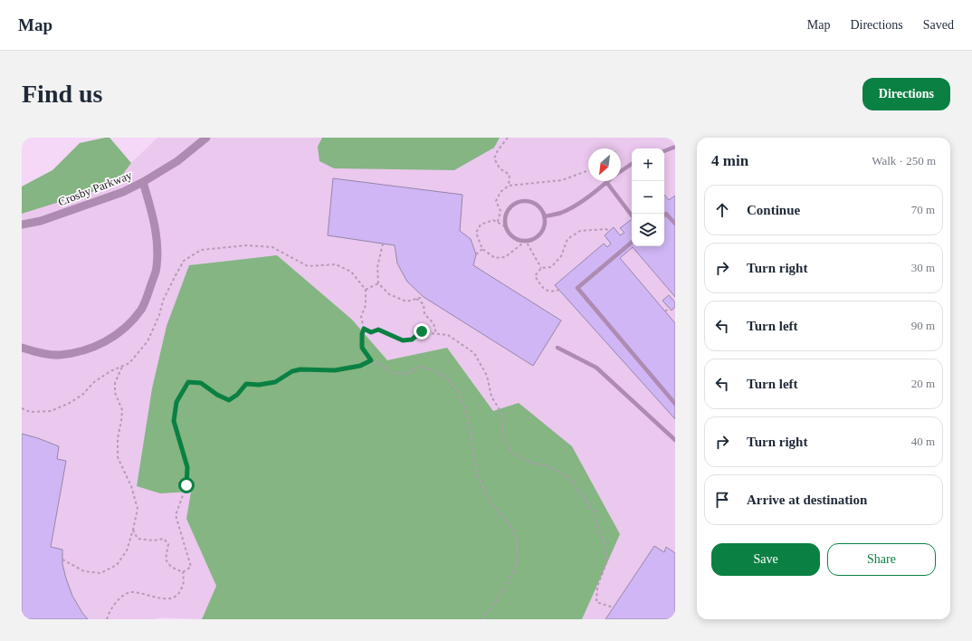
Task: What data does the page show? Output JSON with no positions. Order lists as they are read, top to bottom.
{
  "streets": {
    "street": ["Crosby Parkway"]
  },
  "north": "bottom left",
  "page": {
    "header": "Map",
    "nav": ["Map", "Directions", "Saved"],
    "buttons": [
      "Directions",
      ["Save", "Share"]
    ],
    "title": "Find us",
    "heading": ["4 min", "Walk · 250 m"],
    "map_buttons": ["+", "−"],
    "list": [
      ["Continue", "70 m"],
      ["Turn right", "30 m"],
      ["Turn left", "90 m"],
      ["Turn left", "20 m"],
      ["Turn right", "40 m"],
      "Arrive at destination"
    ]
  }
}
